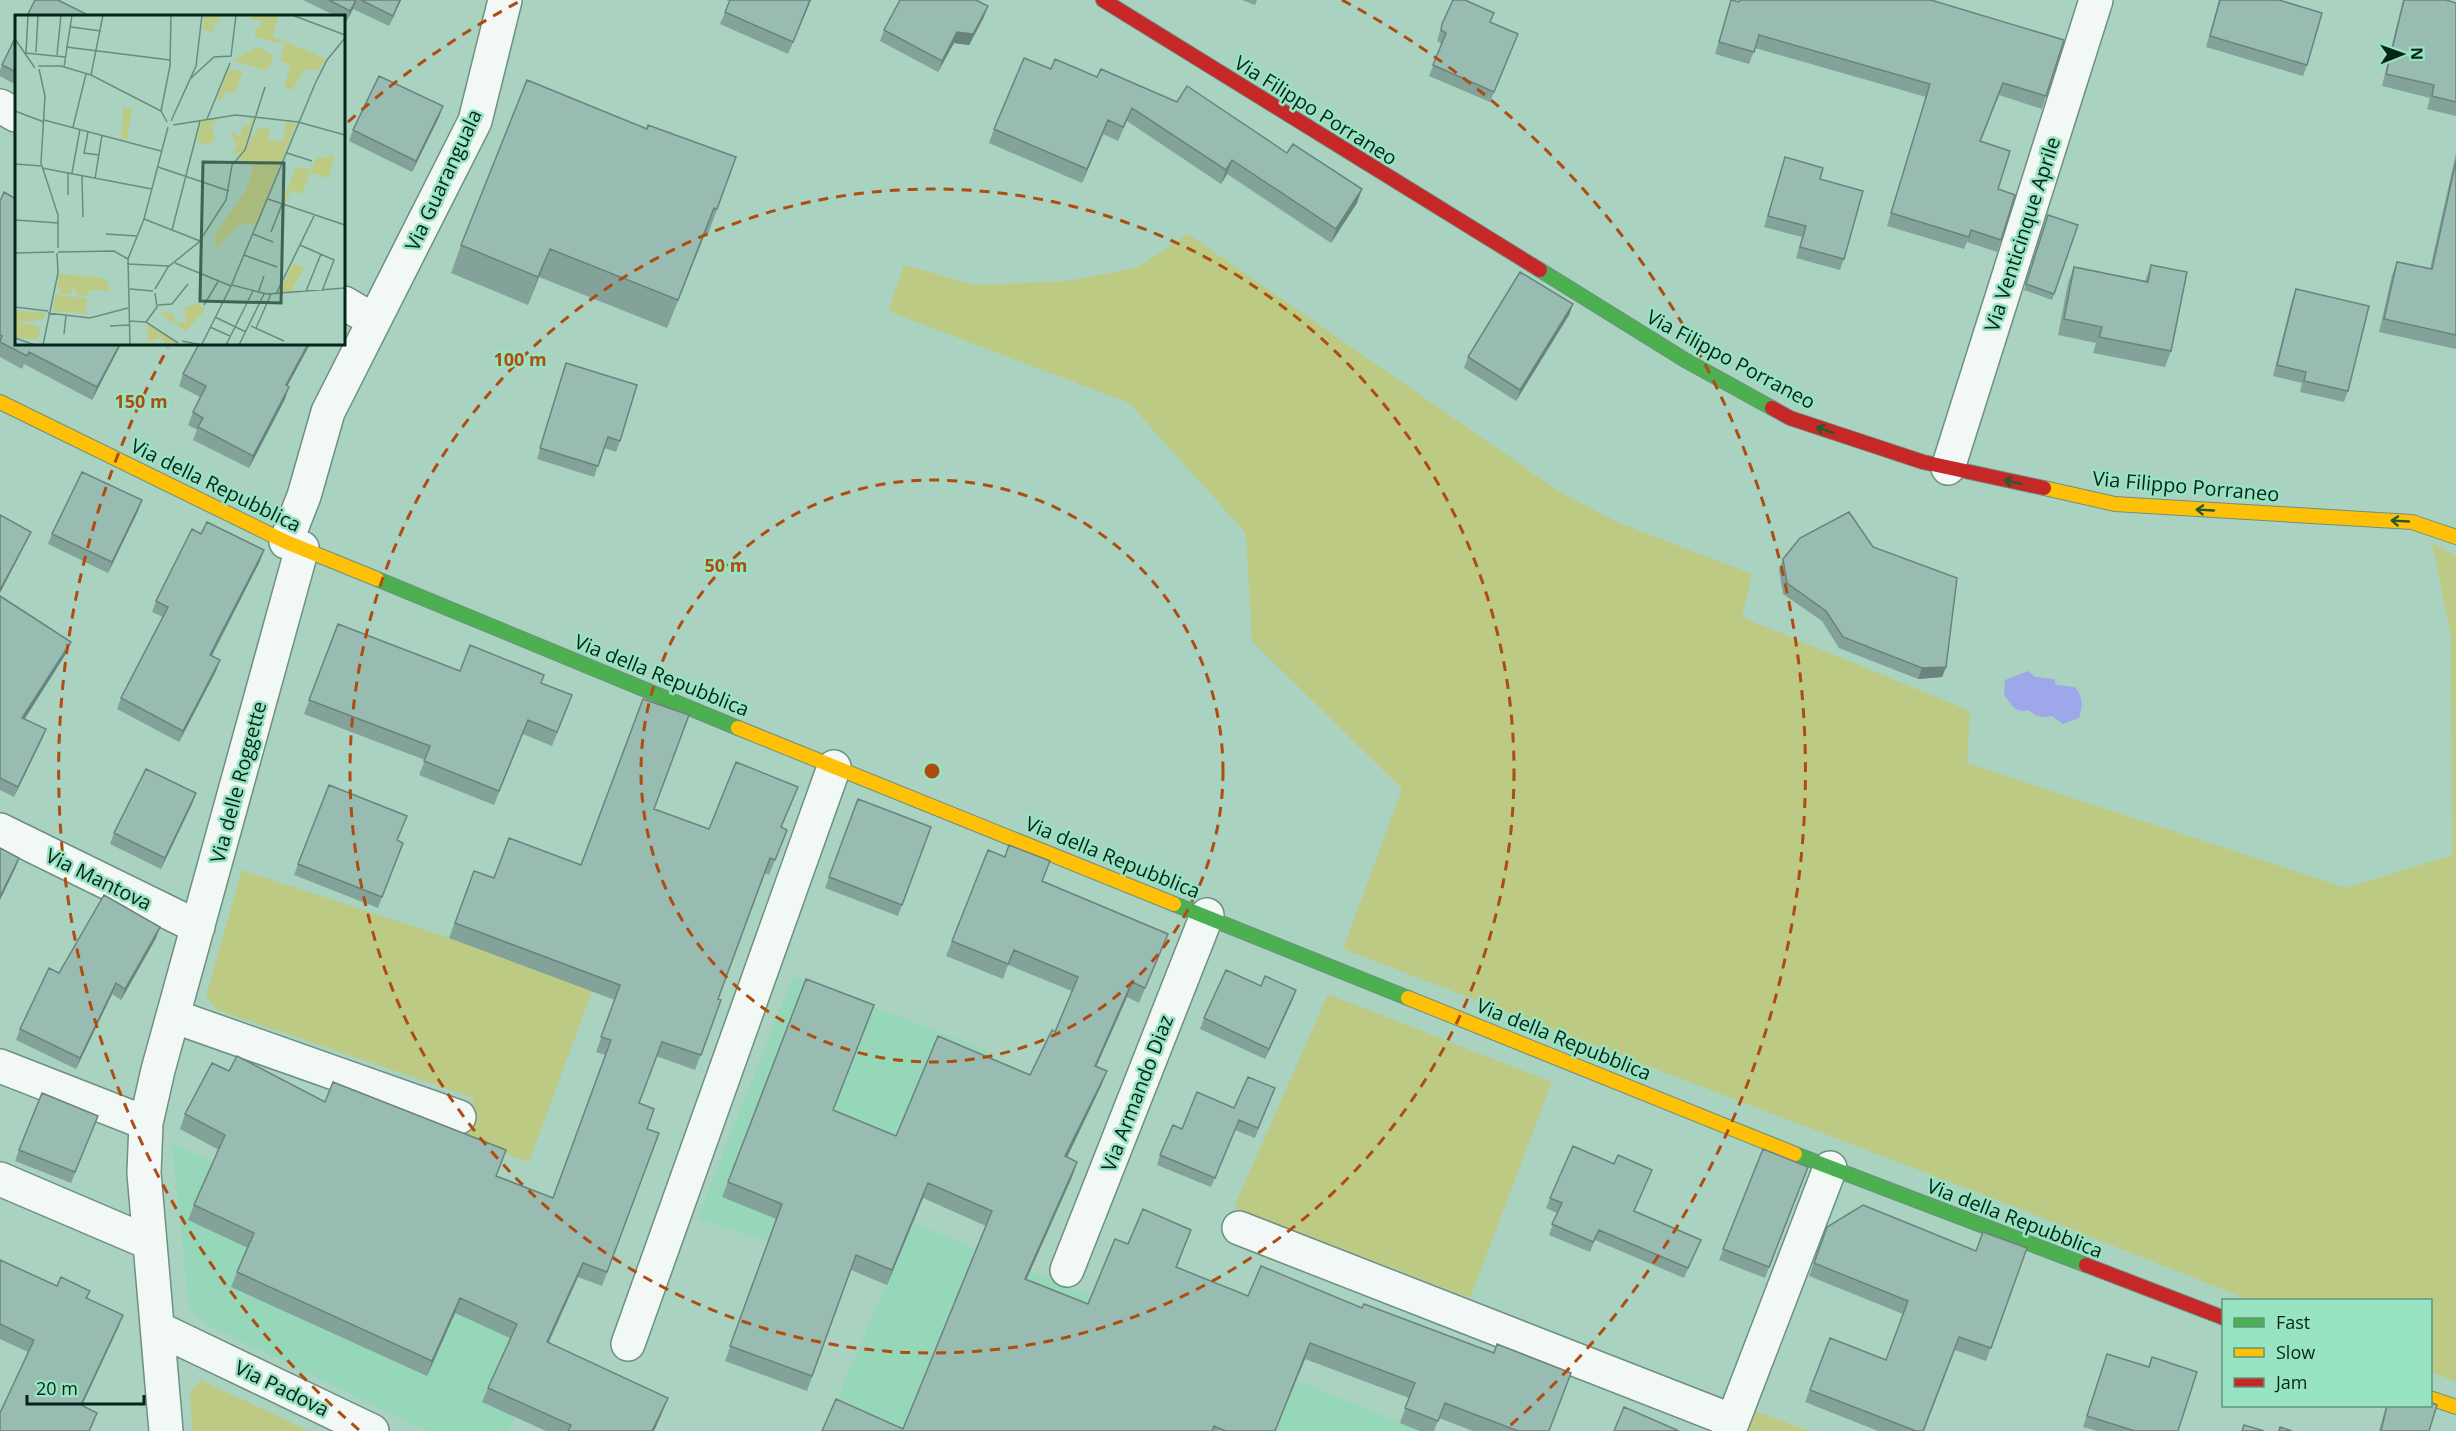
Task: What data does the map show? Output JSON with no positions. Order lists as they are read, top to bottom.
{
  "streets": {
    "street": [
      "Via Filippo Porraneo",
      "Via Guaranguala",
      "Via Venticinque Aprile",
      "Via della Repubblica",
      "Via delle Roggette",
      "Via Mantova",
      "Via Armando Diaz",
      "Via Padova"
    ]
  },
  "crossings": [
    ["Via Filippo Porraneo", "Via Venticinque Aprile"],
    ["Via Guaranguala", "Via della Repubblica"],
    ["Via Guaranguala", "Via delle Roggette"],
    ["Via della Repubblica", "Via delle Roggette"],
    ["Via della Repubblica", "Via Armando Diaz"],
    ["Via delle Roggette", "Via Mantova"],
    ["Via delle Roggette", "Via Padova"]
  ],
  "one_way": ["Via Filippo Porraneo"],
  "legend": ["Fast", "Slow", "Jam"],
  "scale_bar": "20 m",
  "north": "right",
  "rings": ["100 m", "150 m", "50 m"]
}
